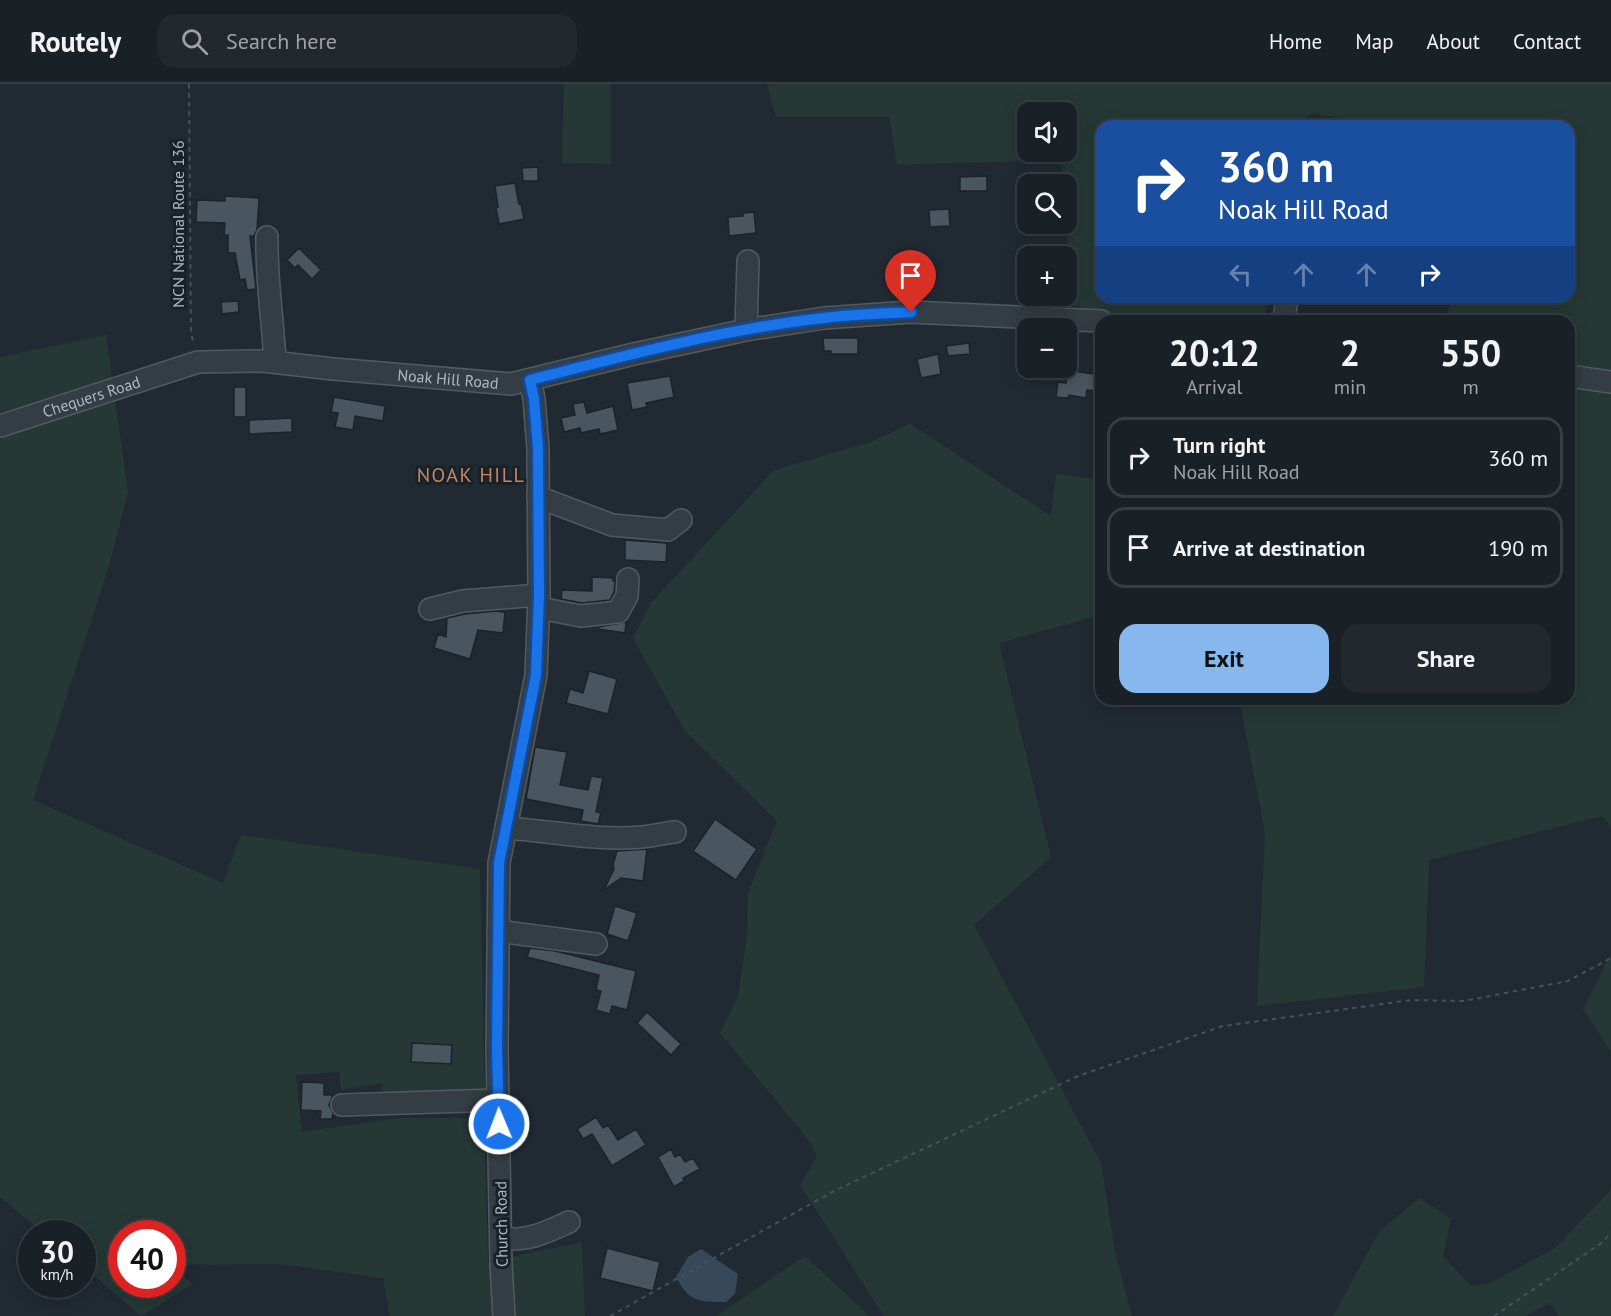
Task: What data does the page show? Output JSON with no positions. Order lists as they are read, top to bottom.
{
  "streets": {
    "street": ["Noak Hill Road", "Chequers Road", "Church Road"],
    "path": ["NCN National Route 136"]
  },
  "crossings": [
    ["NCN National Route 136", "Noak Hill Road"],
    ["NCN National Route 136", "Chequers Road"],
    ["Noak Hill Road", "Chequers Road"],
    ["Noak Hill Road", "Church Road"]
  ],
  "districts": ["NOAK HILL"],
  "page": {
    "header": "Routely",
    "search": "Search here",
    "nav": [
      "Home",
      "Map",
      "About",
      "Contact"
    ],
    "map_buttons": ["+", "−"],
    "turn": ["360 m", "Noak Hill Road"],
    "eta": [
      "20:12",
      "Arrival",
      "2",
      "min",
      "550",
      "m"
    ],
    "list": [
      {
        "name": "Turn right",
        "note": "Noak Hill Road",
        "value": "360 m"
      },
      {
        "name": "Arrive at destination",
        "value": "190 m"
      }
    ],
    "buttons": ["Exit", "Share"],
    "speed": "30 km/h",
    "limit": "40"
  }
}
